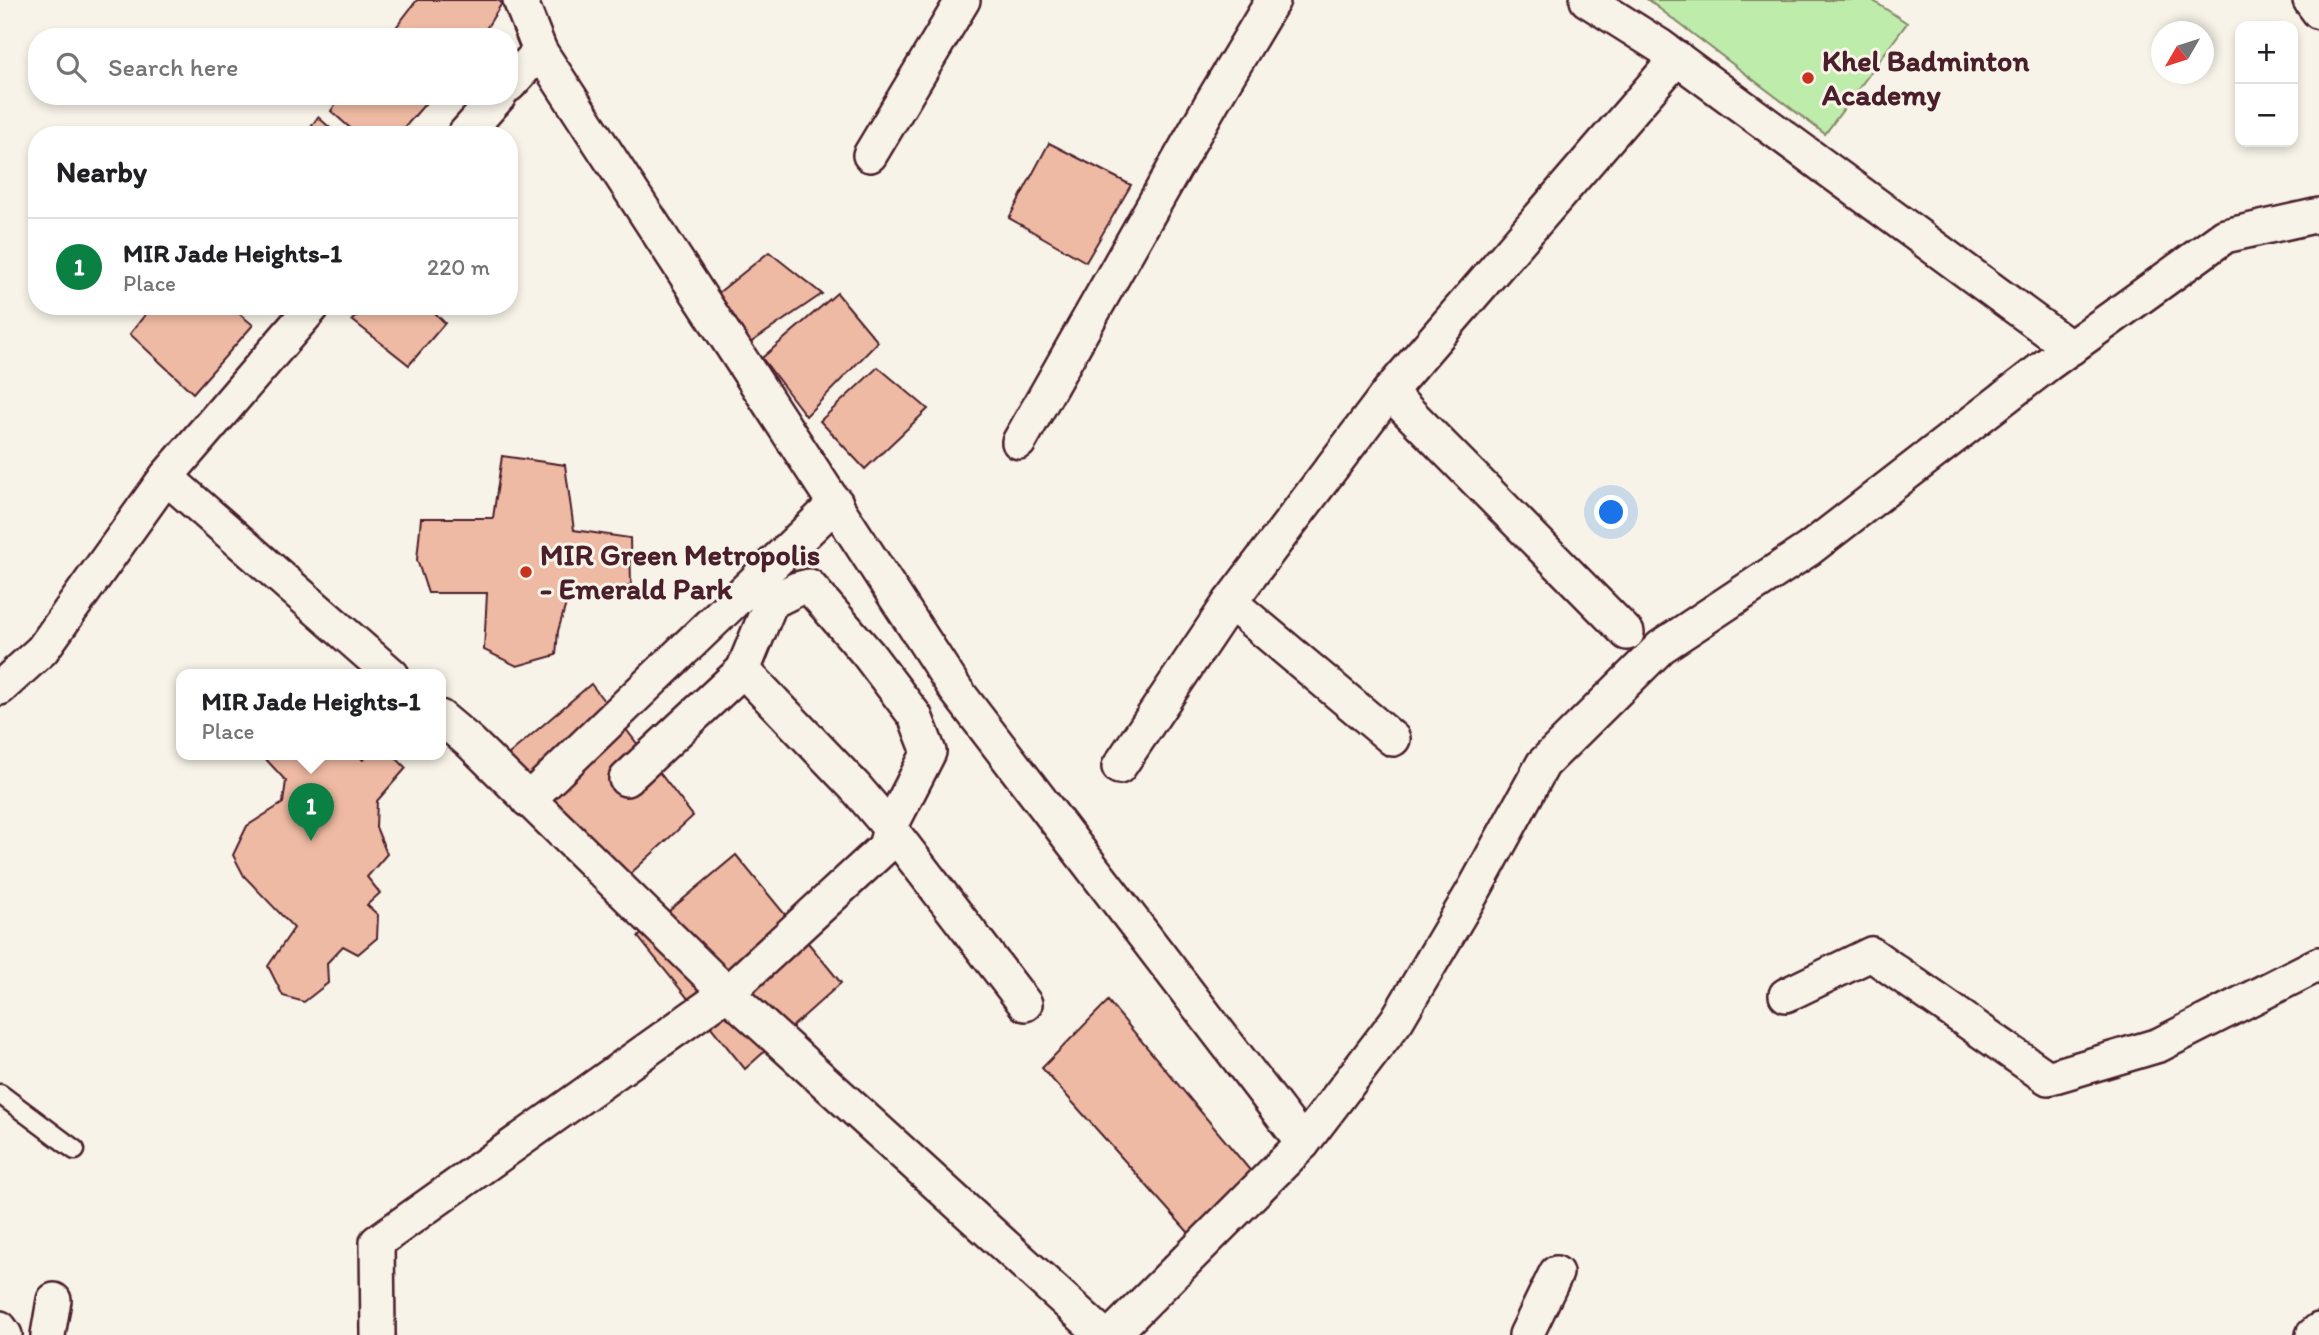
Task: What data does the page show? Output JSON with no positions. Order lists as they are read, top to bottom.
{
  "places": ["Khel Badminton Academy", "MIR Green Metropolis - Emerald Park"],
  "north": "bottom left",
  "page": {
    "map_buttons": ["+", "−"],
    "search": "Search here",
    "heading": "Nearby",
    "list": [
      {
        "mark": "1",
        "name": "MIR Jade Heights-1",
        "note": "Place",
        "value": "220 m"
      }
    ],
    "popup": ["MIR Jade Heights-1", "Place"],
    "pins": "1"
  }
}
